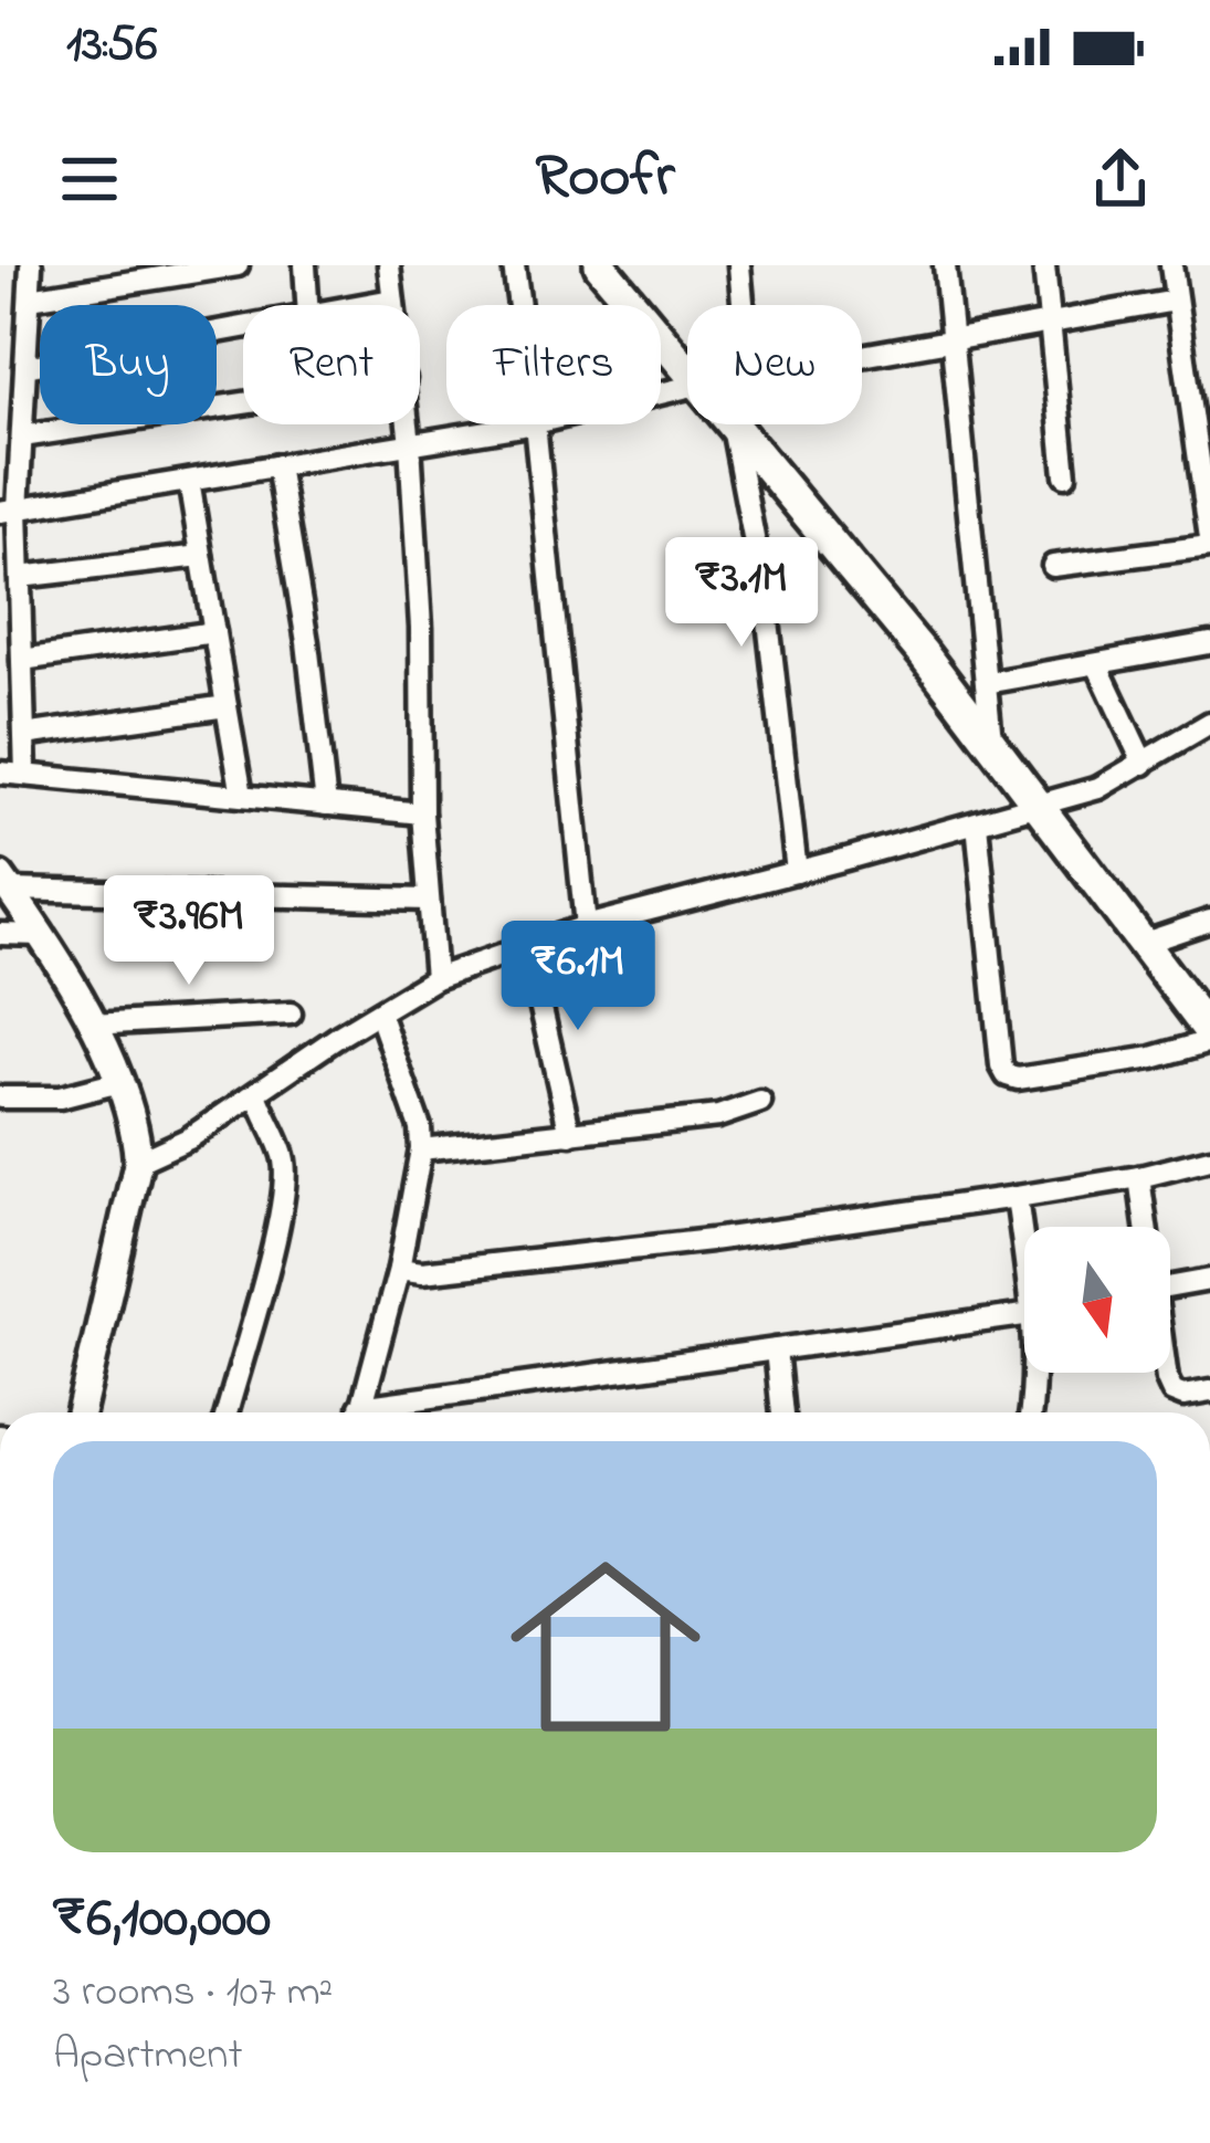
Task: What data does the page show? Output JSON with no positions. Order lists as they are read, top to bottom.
{
  "north": "bottom",
  "page": {
    "status": "13:56",
    "header": "Roofr",
    "chip": [
      "Buy",
      "Rent",
      "Filters",
      "New"
    ],
    "price": ["₹3.1M", "₹3.96M", "₹6.1M"],
    "list": [
      {
        "name": "₹6,100,000",
        "note": "3 rooms · 107 m² · Apartment"
      }
    ]
  }
}
